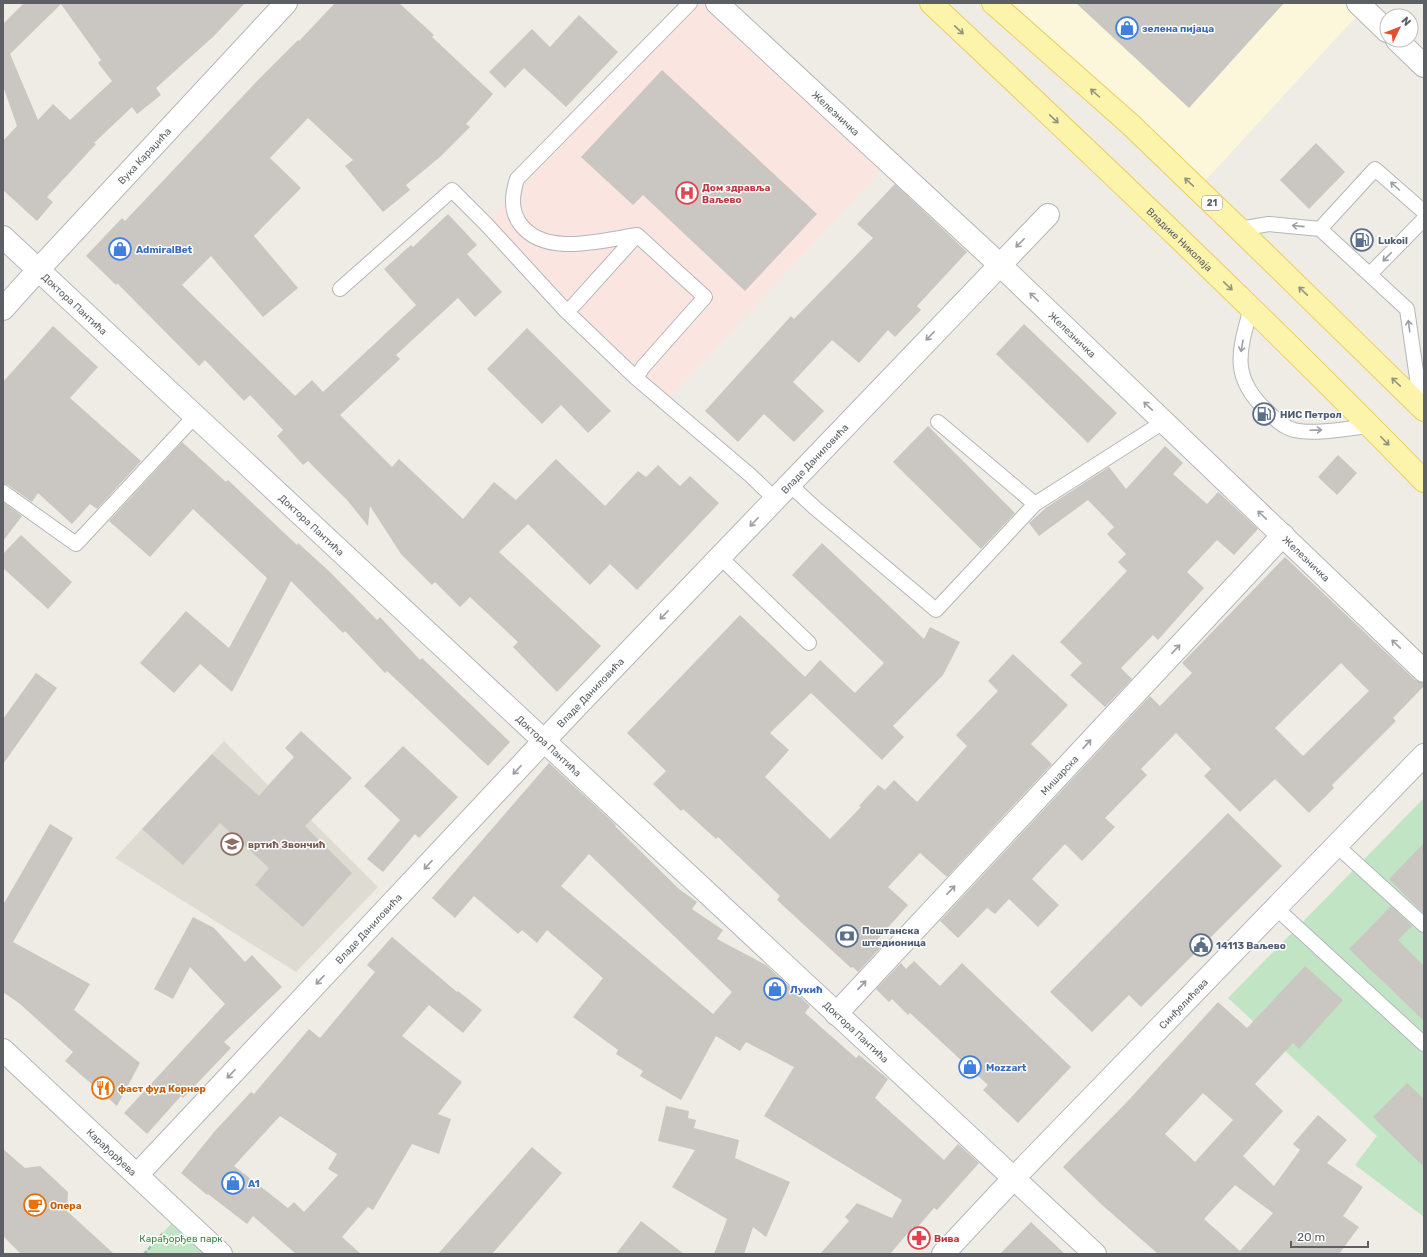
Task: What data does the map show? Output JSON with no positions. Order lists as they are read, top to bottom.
{
  "streets": {
    "main road": ["21", "Владике Николаја"],
    "street": [
      "Железничка",
      "Вука Караџића",
      "Доктора Пантића",
      "Владе Даниловића",
      "Мишарска",
      "Синђелићева",
      "Карађорђева"
    ]
  },
  "crossings": [
    ["Железничка", "Владе Даниловића"],
    ["Железничка", "Мишарска"],
    ["Вука Караџића", "Доктора Пантића"],
    ["Доктора Пантића", "Владе Даниловића"],
    ["Доктора Пантића", "Мишарска"],
    ["Доктора Пантића", "Синђелићева"],
    ["Владе Даниловића", "Карађорђева"]
  ],
  "one_way": ["Железничка", "Владе Даниловића", "Мишарска"],
  "parks": ["Карађорђев парк"],
  "places": {
    "shop": [
      "зелена пијаца",
      "AdmiralBet",
      "Лукић",
      "Mozzart",
      "A1"
    ],
    "hospital": ["Дом здравља Ваљево"],
    "fuel station": ["Lukoil", "НИС Петрол"],
    "school or university": ["вртић Звончић"],
    "bank": ["Поштанска штедионица"],
    "public building": ["14113 Ваљево"],
    "restaurant": ["фаст фуд Корнер"],
    "cafe": ["Опера"],
    "pharmacy": ["Вива"]
  },
  "scale_bar": "20 m",
  "north": "top right"
}
